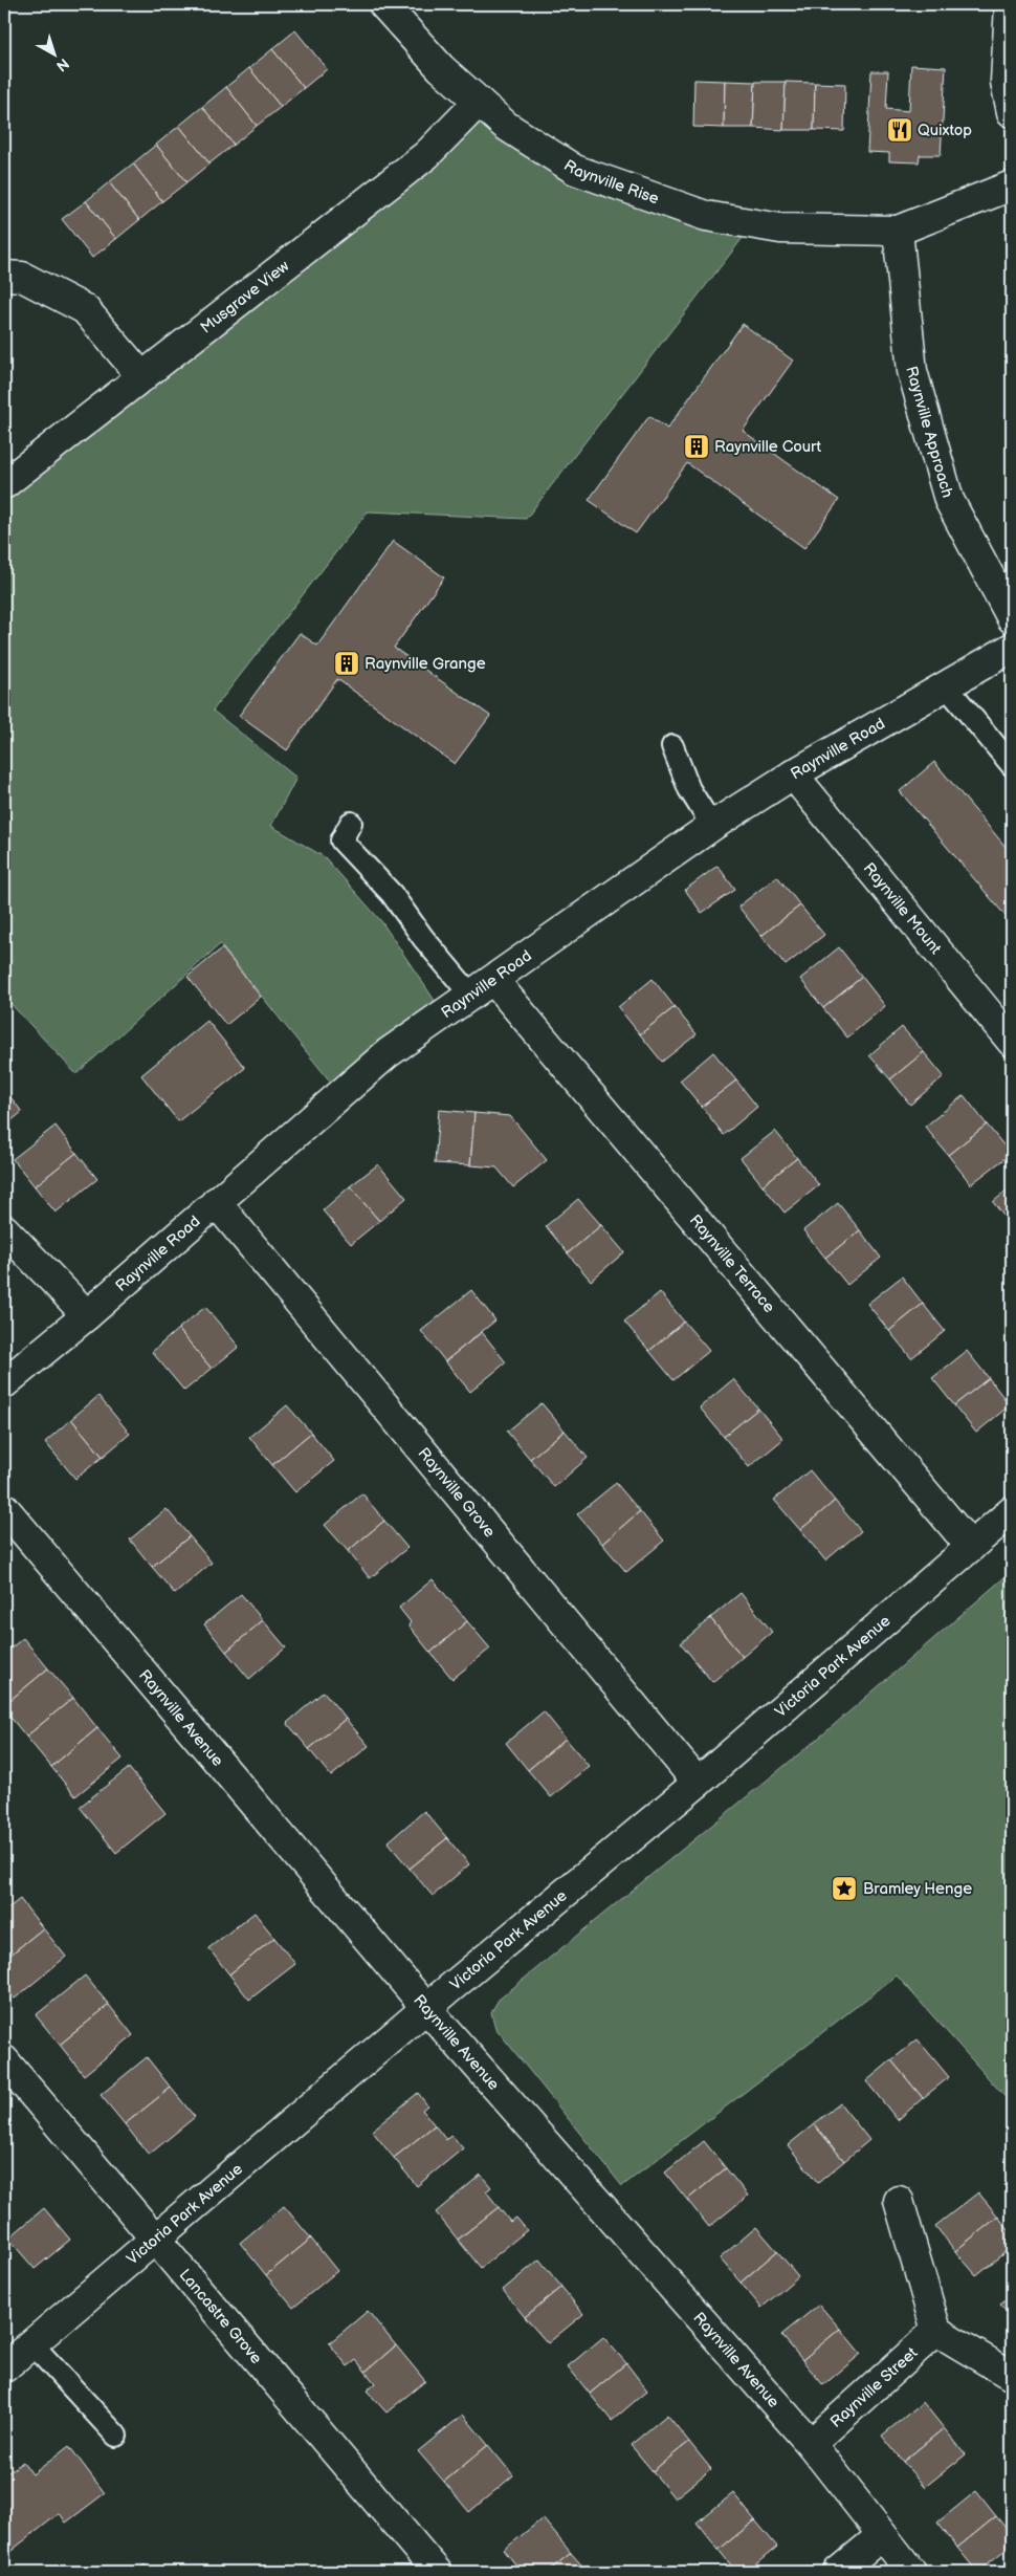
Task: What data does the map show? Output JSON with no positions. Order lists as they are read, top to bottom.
{
  "streets": {
    "street": [
      "Raynville Rise",
      "Musgrave View",
      "Raynville Approach",
      "Raynville Road",
      "Raynville Mount",
      "Raynville Terrace",
      "Raynville Grove",
      "Victoria Park Avenue",
      "Raynville Avenue",
      "Lancastre Grove",
      "Raynville Street"
    ]
  },
  "crossings": [
    ["Raynville Rise", "Musgrave View"],
    ["Raynville Rise", "Raynville Approach"],
    ["Raynville Road", "Raynville Mount"],
    ["Raynville Road", "Raynville Terrace"],
    ["Raynville Road", "Raynville Grove"],
    ["Raynville Terrace", "Victoria Park Avenue"],
    ["Raynville Grove", "Victoria Park Avenue"],
    ["Victoria Park Avenue", "Raynville Avenue"],
    ["Victoria Park Avenue", "Lancastre Grove"],
    ["Raynville Avenue", "Raynville Street"]
  ],
  "places": {
    "restaurant": ["Quixtop"],
    "building": ["Raynville Court", "Raynville Grange"],
    "place": ["Bramley Henge"]
  },
  "north": "bottom right"
}
